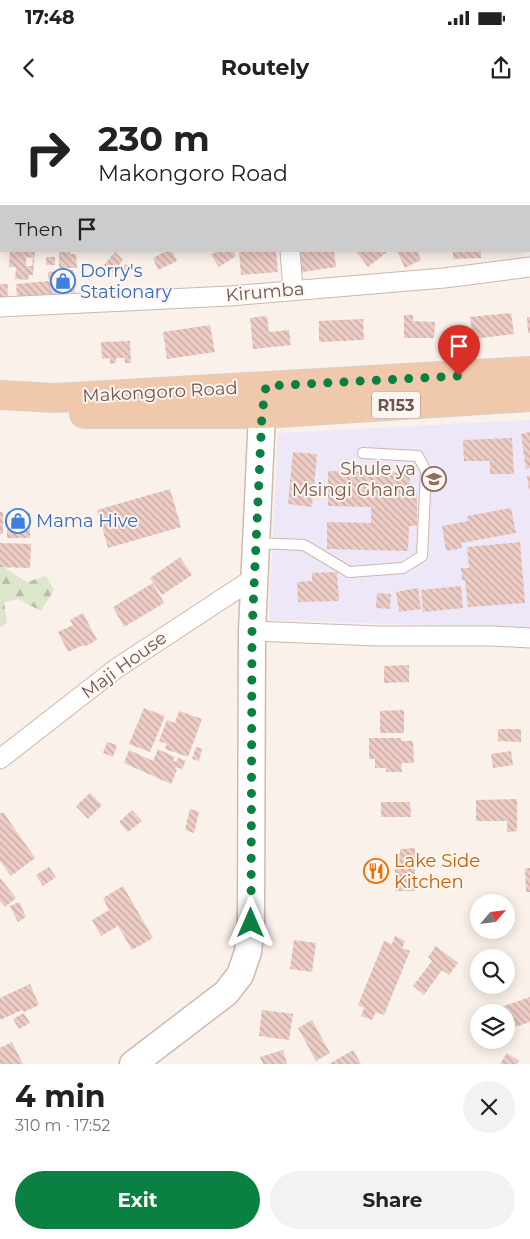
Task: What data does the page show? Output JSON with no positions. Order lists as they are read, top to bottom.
{
  "streets": {
    "main road": ["Makongoro Road", "R153"],
    "street": ["Kirumba", "Maji House"]
  },
  "places": {
    "shop": ["Dorry's Stationary", "Mama Hive"],
    "school or university": ["Shule ya Msingi Ghana"],
    "restaurant": ["Lake Side Kitchen"]
  },
  "north": "top right",
  "page": {
    "status": "17:48",
    "header": "Routely",
    "turn": ["230 m", "Makongoro Road"],
    "then": "Then",
    "heading": ["4 min", "310 m · 17:52"],
    "buttons": ["Exit", "Share"]
  }
}
